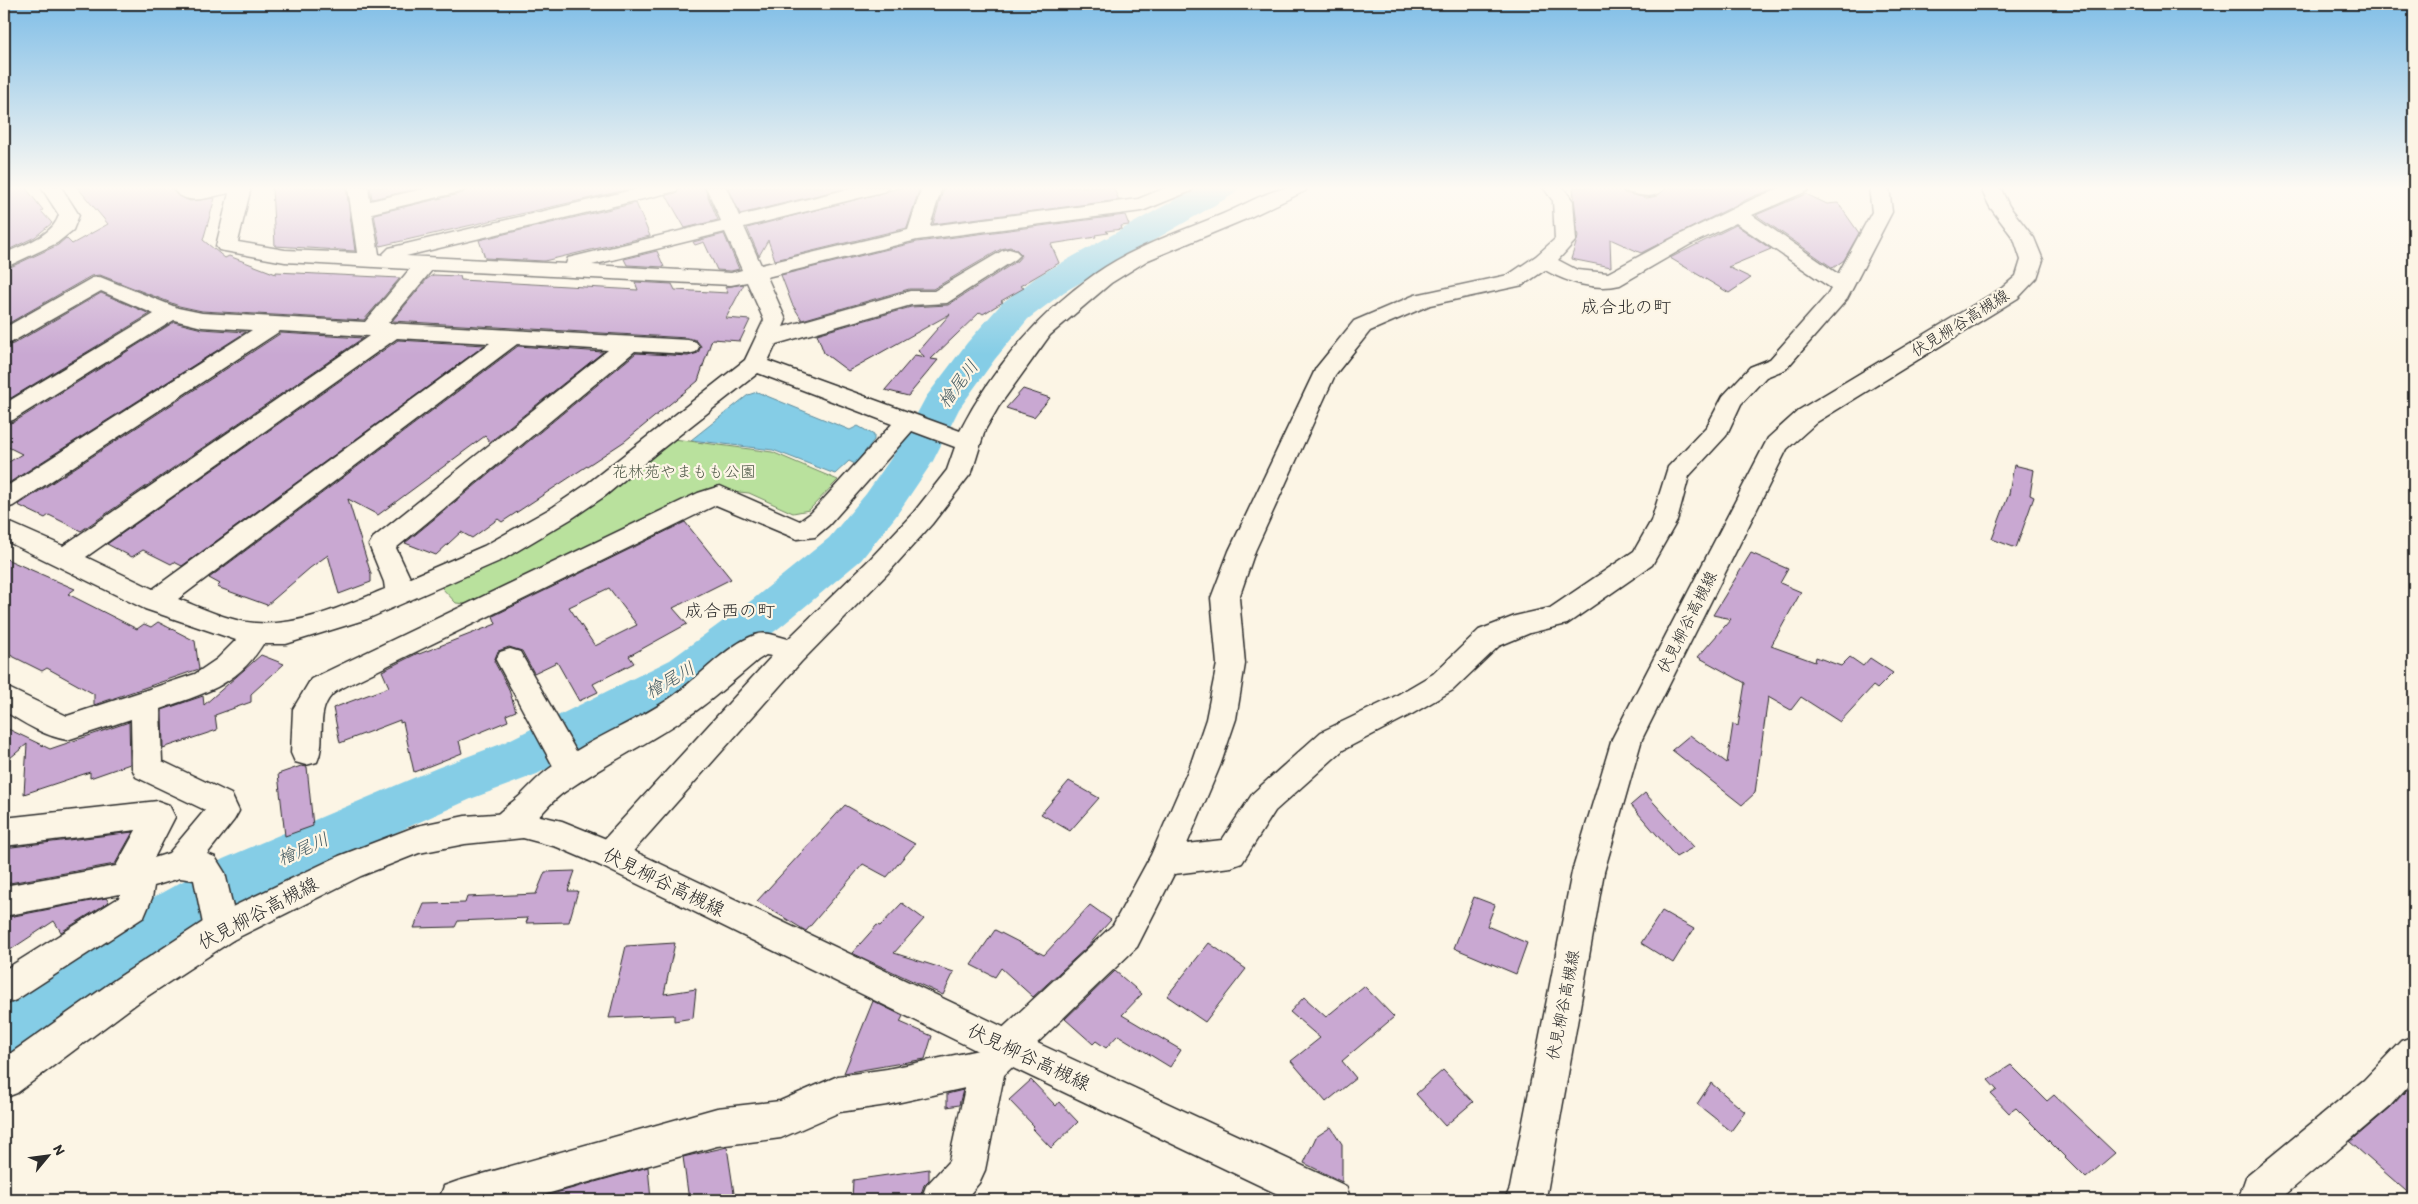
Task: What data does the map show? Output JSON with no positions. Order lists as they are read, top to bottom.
{
  "streets": {
    "street": ["伏見柳谷高槻線"]
  },
  "districts": ["成合北の町", "成合西の町"],
  "water": ["檜尾川"],
  "parks": ["花林苑やまもも公園"],
  "north": "top right"
}
